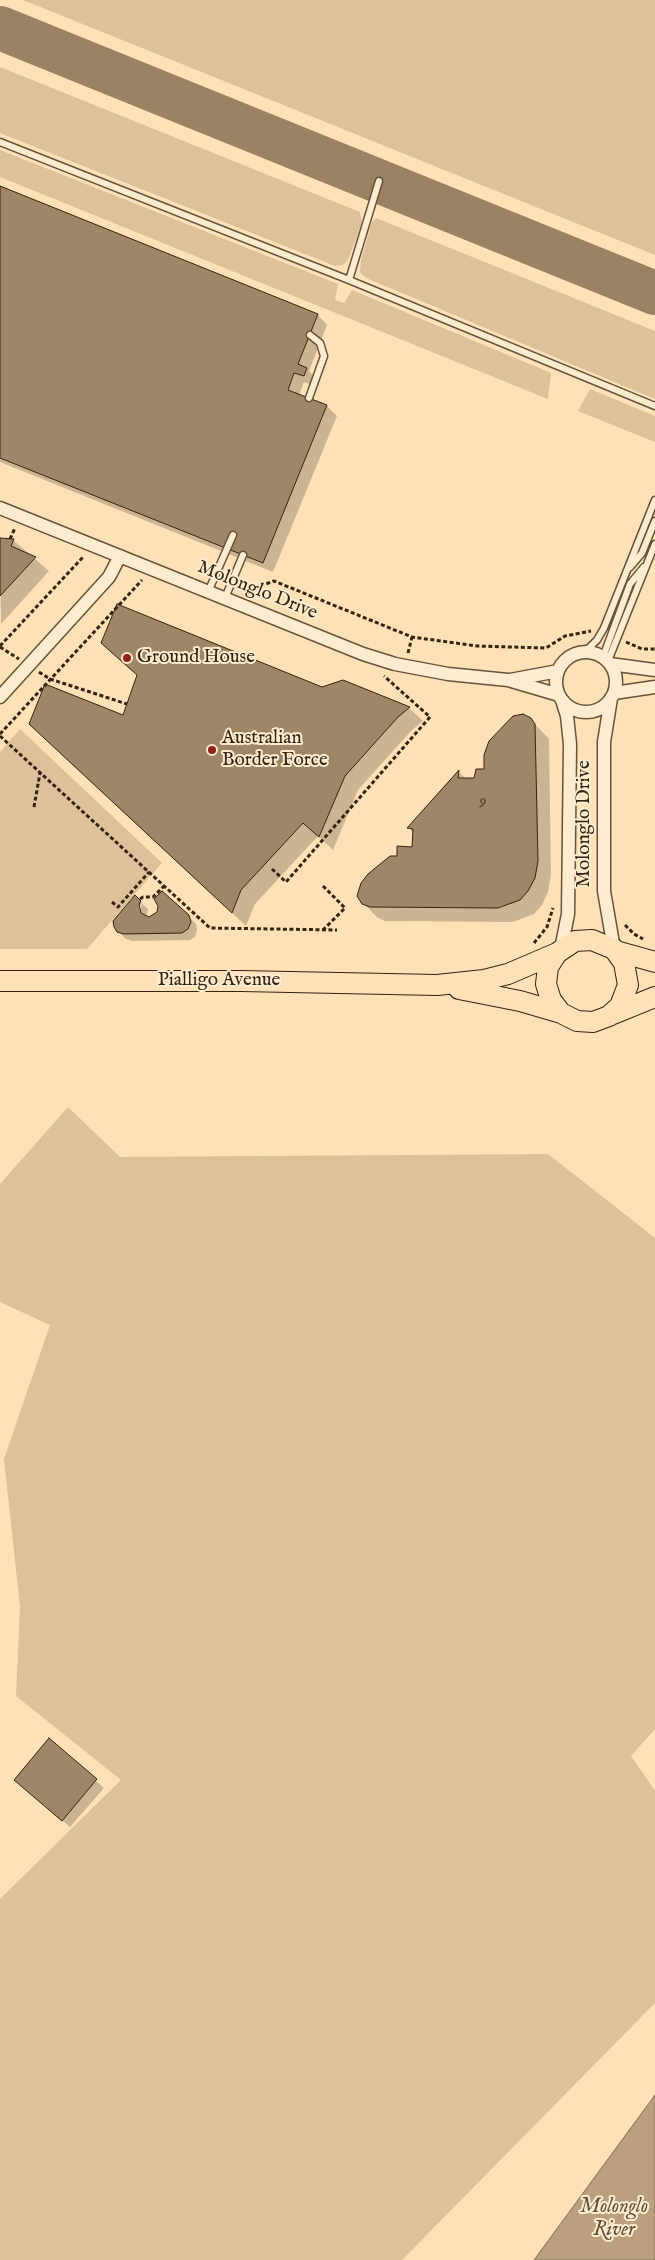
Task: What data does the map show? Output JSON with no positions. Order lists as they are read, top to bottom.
{
  "streets": {
    "main road": ["Pialligo Avenue"],
    "street": ["Molonglo Drive"]
  },
  "crossings": [
    ["Molonglo Drive", "Pialligo Avenue"]
  ],
  "water": ["Molonglo River"],
  "places": ["Ground House", "Australian Border Force"],
  "house_numbers": ["9"]
}
